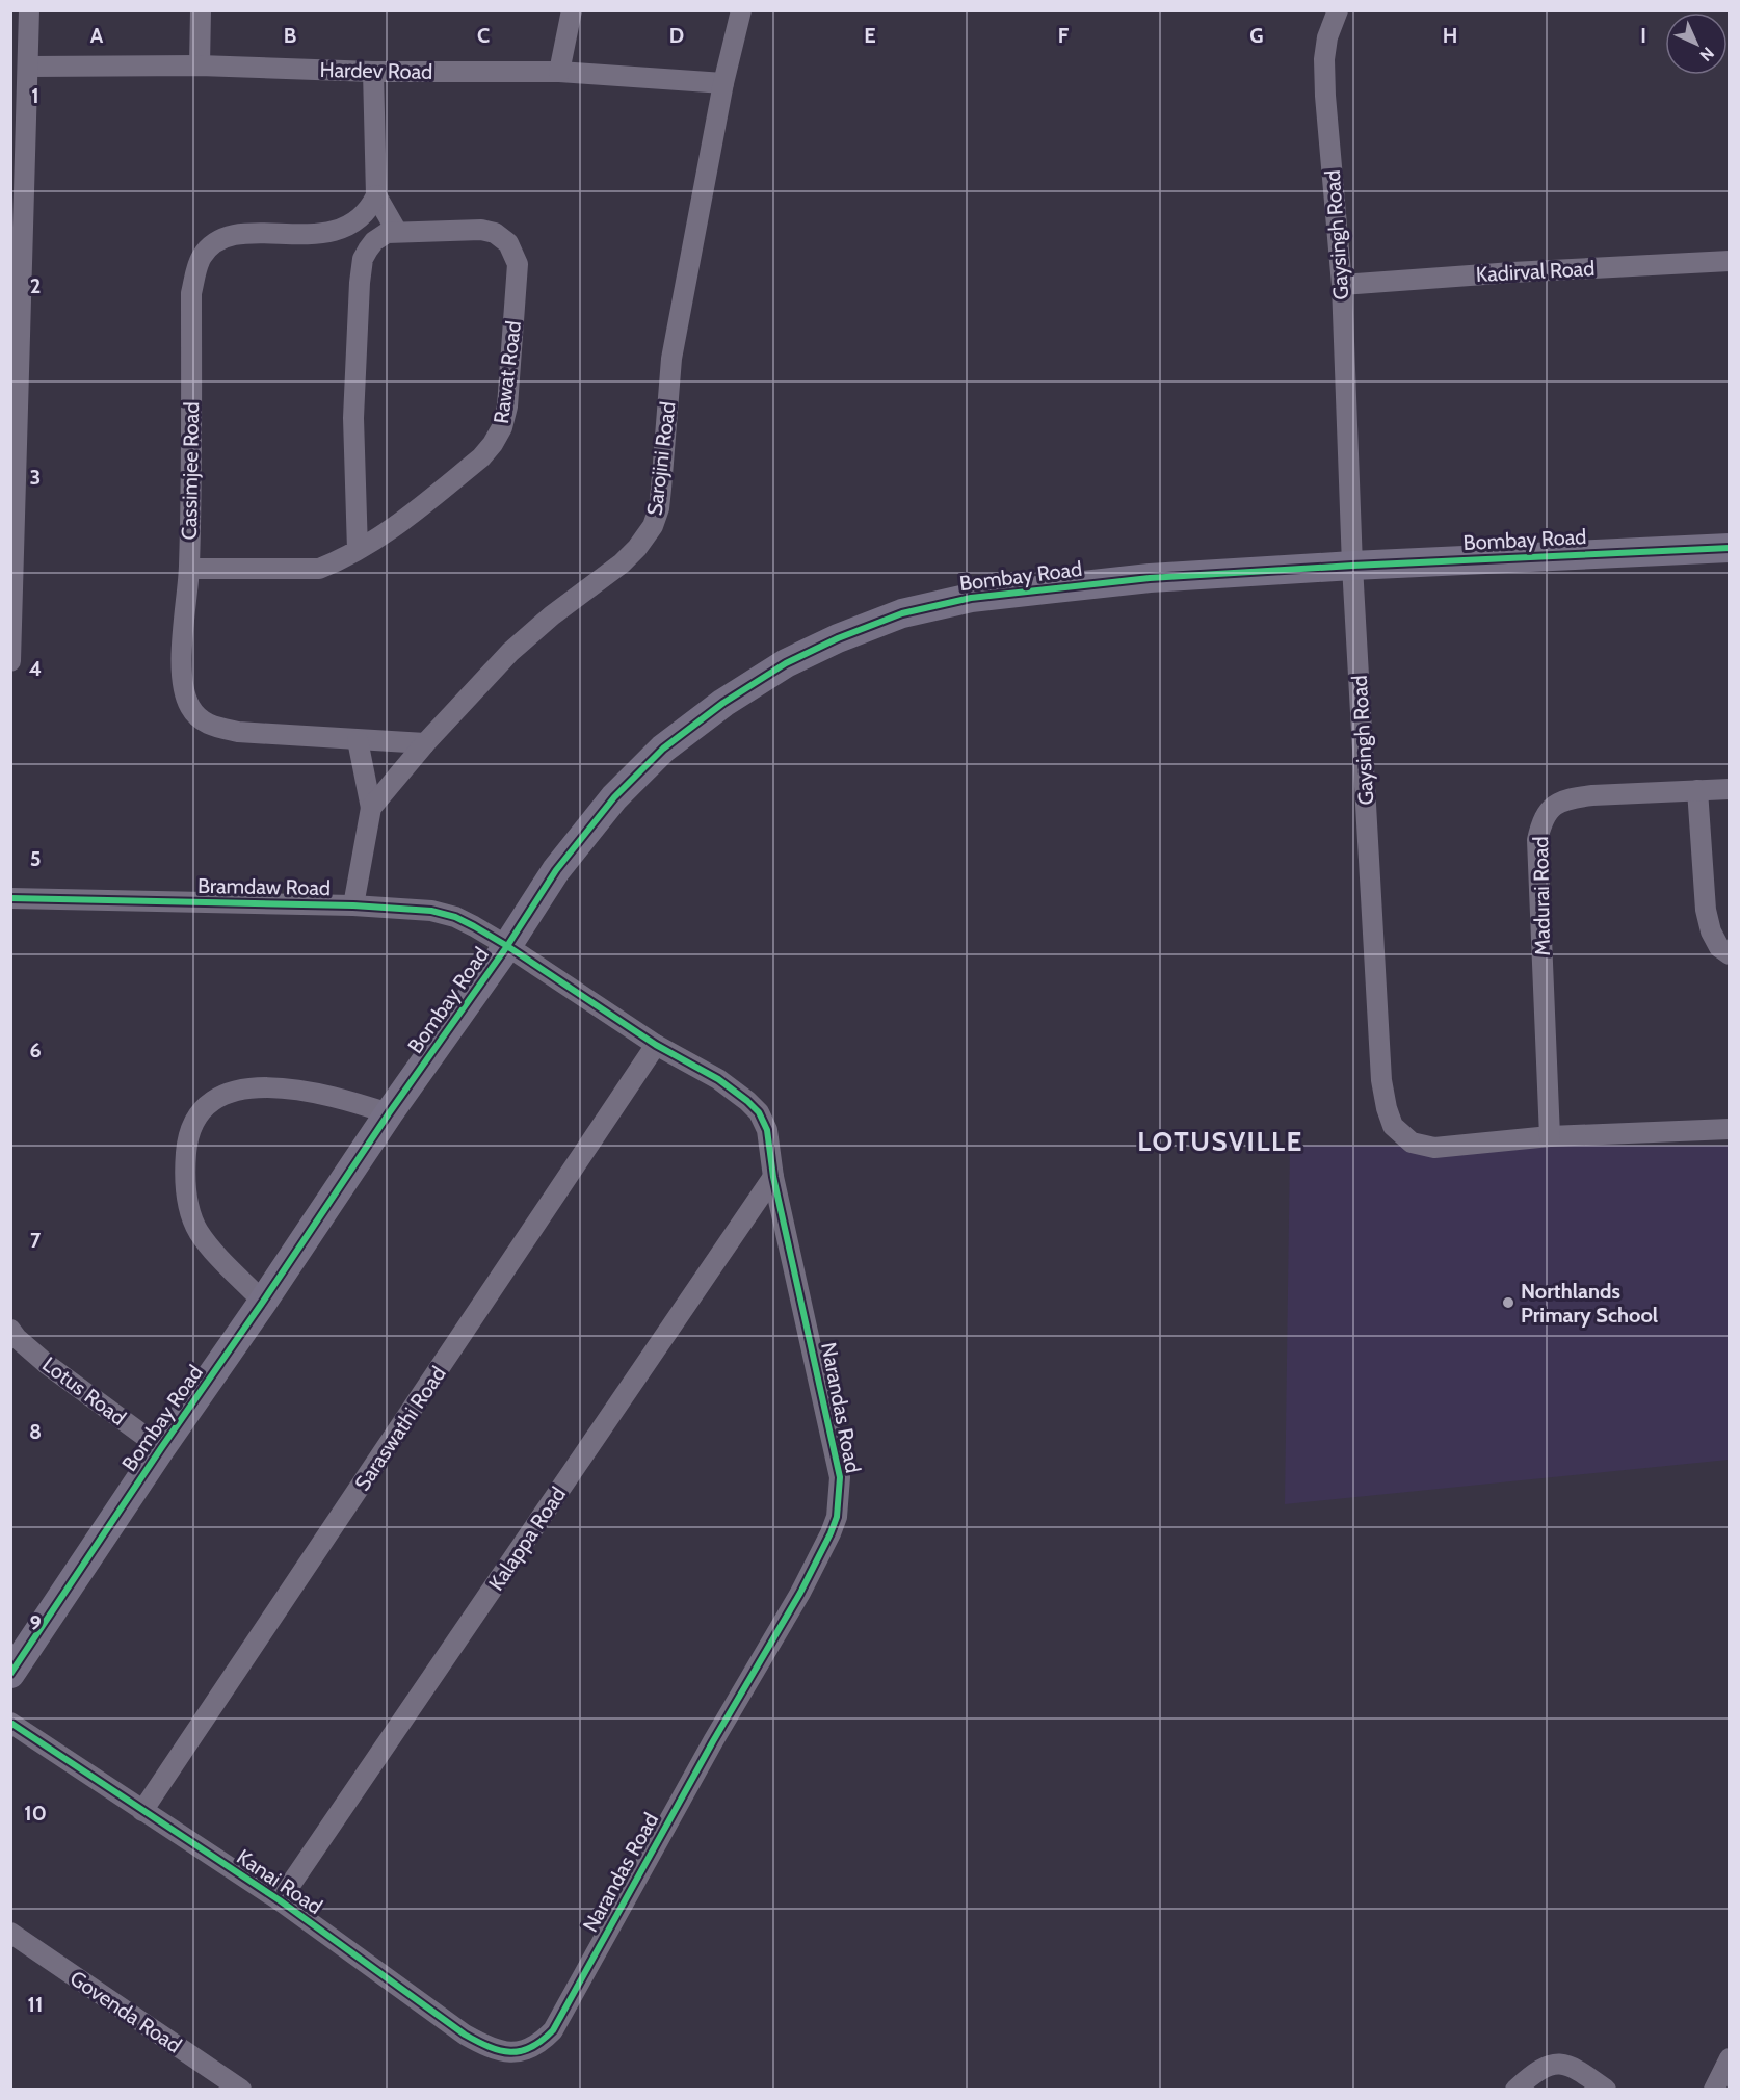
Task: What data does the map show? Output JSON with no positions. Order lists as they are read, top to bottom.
{
  "streets": {
    "street": [
      "Hardev Road",
      "Gaysingh Road",
      "Kadirval Road",
      "Rawat Road",
      "Sarojini Road",
      "Cassimjee Road",
      "Bombay Road",
      "Bramdaw Road",
      "Madurai Road",
      "Lotus Road",
      "Narandas Road",
      "Saraswathi Road",
      "Kalappa Road",
      "Kanai Road",
      "Govenda Road"
    ]
  },
  "crossings": [
    ["Hardev Road", "Sarojini Road"],
    ["Gaysingh Road", "Kadirval Road"],
    ["Gaysingh Road", "Bombay Road"],
    ["Gaysingh Road", "Madurai Road"],
    ["Rawat Road", "Cassimjee Road"],
    ["Sarojini Road", "Cassimjee Road"],
    ["Sarojini Road", "Bramdaw Road"],
    ["Bombay Road", "Bramdaw Road"],
    ["Bombay Road", "Lotus Road"],
    ["Bombay Road", "Narandas Road"],
    ["Bramdaw Road", "Narandas Road"],
    ["Narandas Road", "Saraswathi Road"],
    ["Narandas Road", "Kalappa Road"],
    ["Narandas Road", "Kanai Road"],
    ["Saraswathi Road", "Kanai Road"],
    ["Kalappa Road", "Kanai Road"]
  ],
  "districts": ["LOTUSVILLE"],
  "places": ["Northlands Primary School"],
  "north": "bottom right",
  "grid": {
    "columns": [
      "A",
      "B",
      "C",
      "D",
      "E",
      "F",
      "G",
      "H",
      "I"
    ],
    "rows": [
      "1",
      "2",
      "3",
      "4",
      "5",
      "6",
      "7",
      "8",
      "9",
      "10",
      "11"
    ]
  }
}
